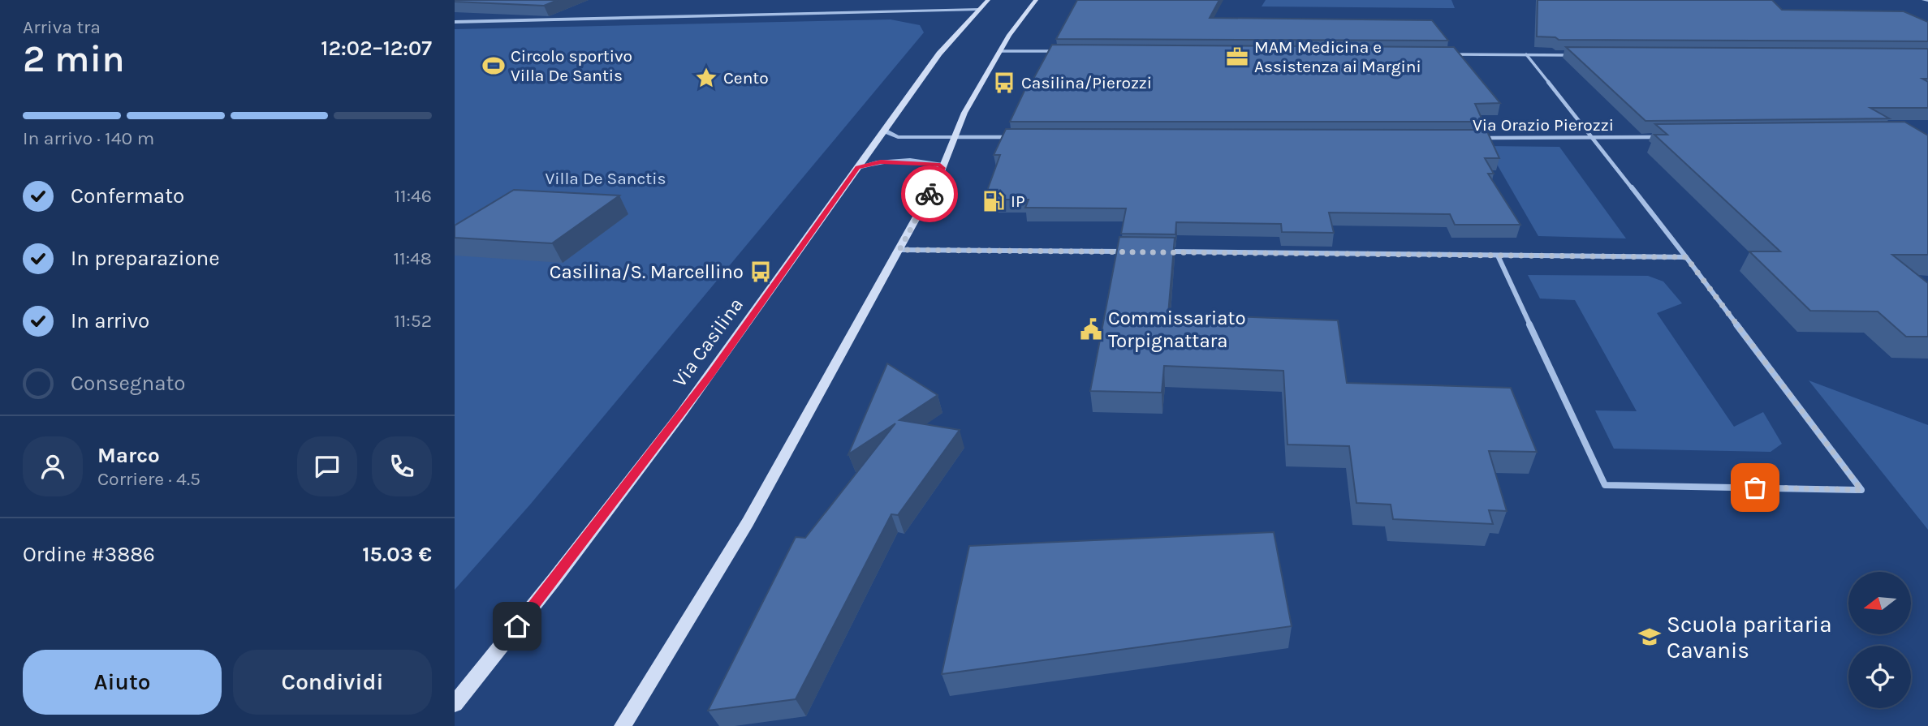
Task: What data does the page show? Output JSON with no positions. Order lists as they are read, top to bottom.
{
  "streets": {
    "main road": ["Via Casilina"],
    "street": ["Via Orazio Pierozzi"]
  },
  "parks": ["Villa De Sanctis"],
  "places": {
    "office": ["MAM Medicina e Assistenza ai Margini"],
    "sports": ["Circolo sportivo Villa De Santis"],
    "place": ["Cento"],
    "bus stop": ["Casilina/Pierozzi", "Casilina/S. Marcellino"],
    "fuel station": ["IP"],
    "public building": ["Commissariato Torpignattara"],
    "school or university": ["Scuola paritaria Cavanis"]
  },
  "north": "left",
  "page": {
    "heading": ["2 min", "Arriva tra", "12:02–12:07"],
    "panel": [
      "Marco",
      "Corriere · 4.5",
      "Ordine #3886",
      "15.03 €"
    ],
    "bar": "In arrivo · 140 m",
    "list": [
      ["Confermato", "11:46"],
      ["In preparazione", "11:48"],
      ["In arrivo", "11:52"],
      "Consegnato"
    ],
    "buttons": ["Aiuto", "Condividi"]
  }
}
